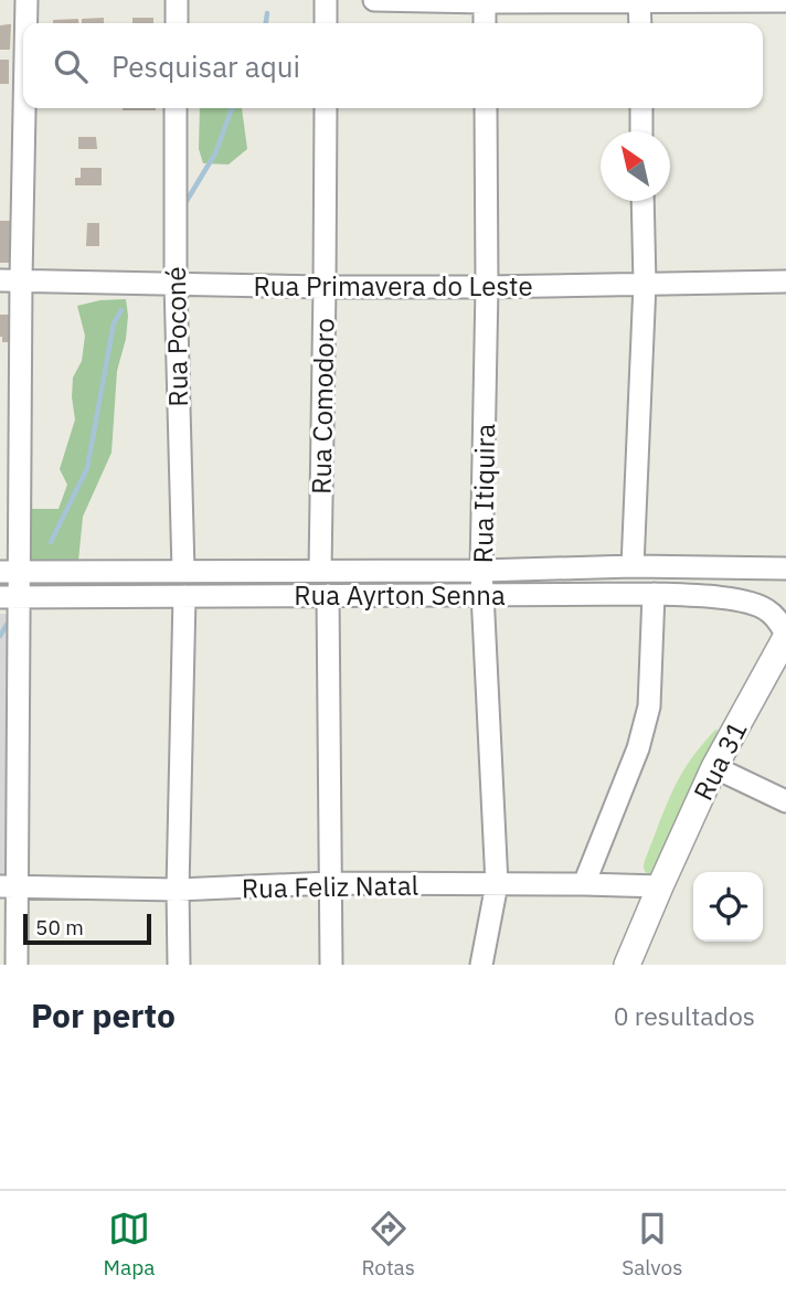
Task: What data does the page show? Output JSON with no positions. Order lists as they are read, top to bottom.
{
  "streets": {
    "street": [
      "Rua Primavera do Leste",
      "Rua Poconé",
      "Rua Comodoro",
      "Rua Itiquira",
      "Rua Ayrton Senna",
      "Rua 31",
      "Rua Feliz Natal"
    ]
  },
  "crossings": [
    ["Rua Primavera do Leste", "Rua Poconé"],
    ["Rua Primavera do Leste", "Rua Comodoro"],
    ["Rua Primavera do Leste", "Rua Itiquira"],
    ["Rua Poconé", "Rua Ayrton Senna"],
    ["Rua Comodoro", "Rua Ayrton Senna"],
    ["Rua Itiquira", "Rua Ayrton Senna"],
    ["Rua Itiquira", "Rua Feliz Natal"],
    ["Rua Ayrton Senna", "Rua 31"],
    ["Rua 31", "Rua Feliz Natal"]
  ],
  "scale_bar": "50 m",
  "north": "top left",
  "page": {
    "search": "Pesquisar aqui",
    "scale": "50 m",
    "heading": ["Por perto", "0 resultados"],
    "nav": ["Mapa", "Rotas", "Salvos"]
  }
}
